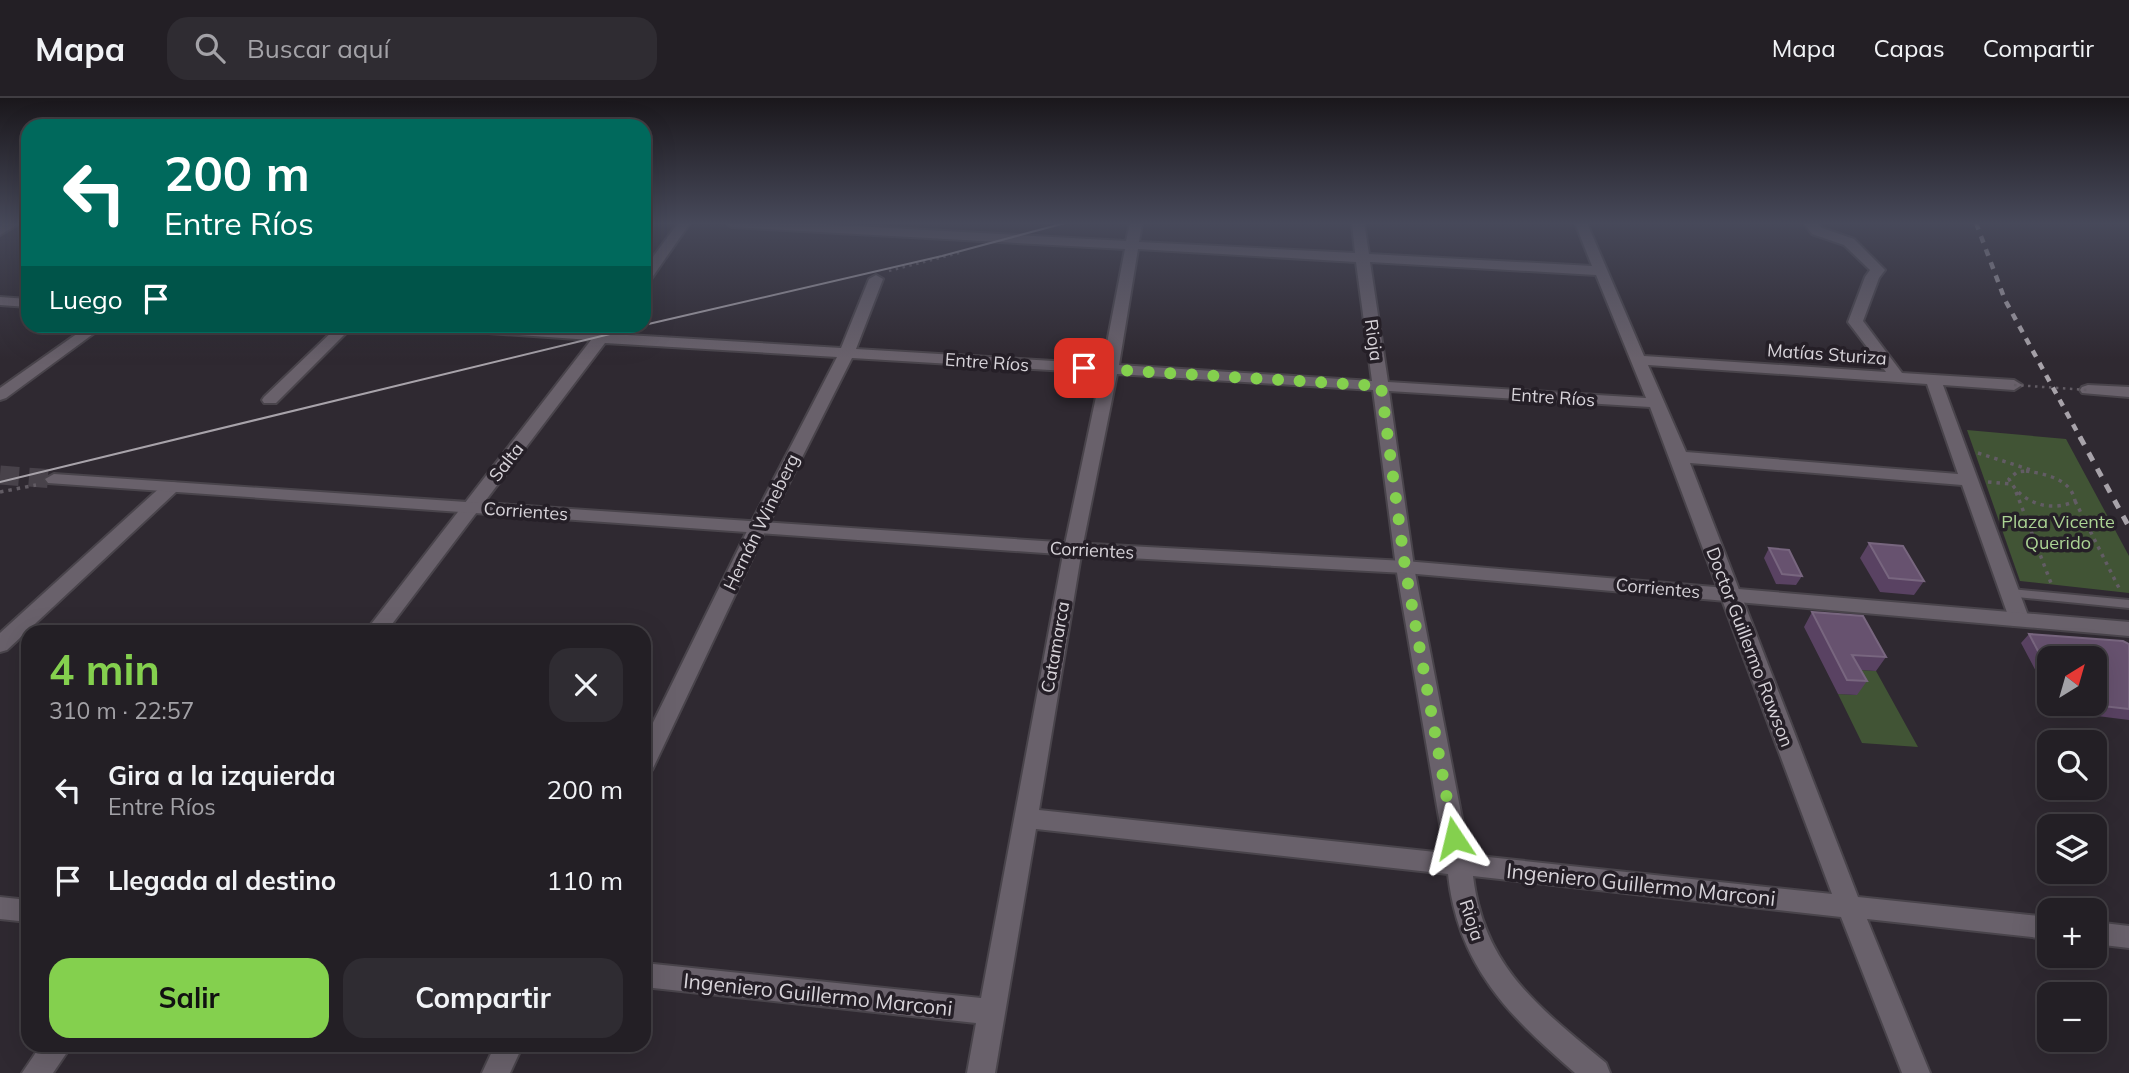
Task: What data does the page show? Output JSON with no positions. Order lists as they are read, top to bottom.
{
  "streets": {
    "street": [
      "Rioja",
      "Matías Sturiza",
      "Entre Ríos",
      "Salta",
      "Corrientes",
      "Hernán Wineberg",
      "Catamarca",
      "Doctor Guillermo Rawson",
      "Ingeniero Guillermo Marconi"
    ]
  },
  "crossings": [
    ["Rioja", "Entre Ríos"],
    ["Rioja", "Corrientes"],
    ["Rioja", "Ingeniero Guillermo Marconi"],
    ["Matías Sturiza", "Doctor Guillermo Rawson"],
    ["Entre Ríos", "Hernán Wineberg"],
    ["Entre Ríos", "Catamarca"],
    ["Entre Ríos", "Doctor Guillermo Rawson"],
    ["Salta", "Corrientes"],
    ["Corrientes", "Hernán Wineberg"],
    ["Corrientes", "Catamarca"],
    ["Corrientes", "Doctor Guillermo Rawson"],
    ["Catamarca", "Ingeniero Guillermo Marconi"],
    ["Doctor Guillermo Rawson", "Ingeniero Guillermo Marconi"]
  ],
  "parks": ["Plaza Vicente Querido"],
  "north": "top right",
  "page": {
    "header": "Mapa",
    "search": "Buscar aquí",
    "nav": ["Mapa", "Capas", "Compartir"],
    "turn": ["200 m", "Entre Ríos"],
    "then": "Luego",
    "heading": ["4 min", "310 m · 22:57"],
    "map_buttons": ["+", "−"],
    "list": [
      {
        "name": "Gira a la izquierda",
        "note": "Entre Ríos",
        "value": "200 m"
      },
      {
        "name": "Llegada al destino",
        "value": "110 m"
      }
    ],
    "buttons": ["Salir", "Compartir"]
  }
}
